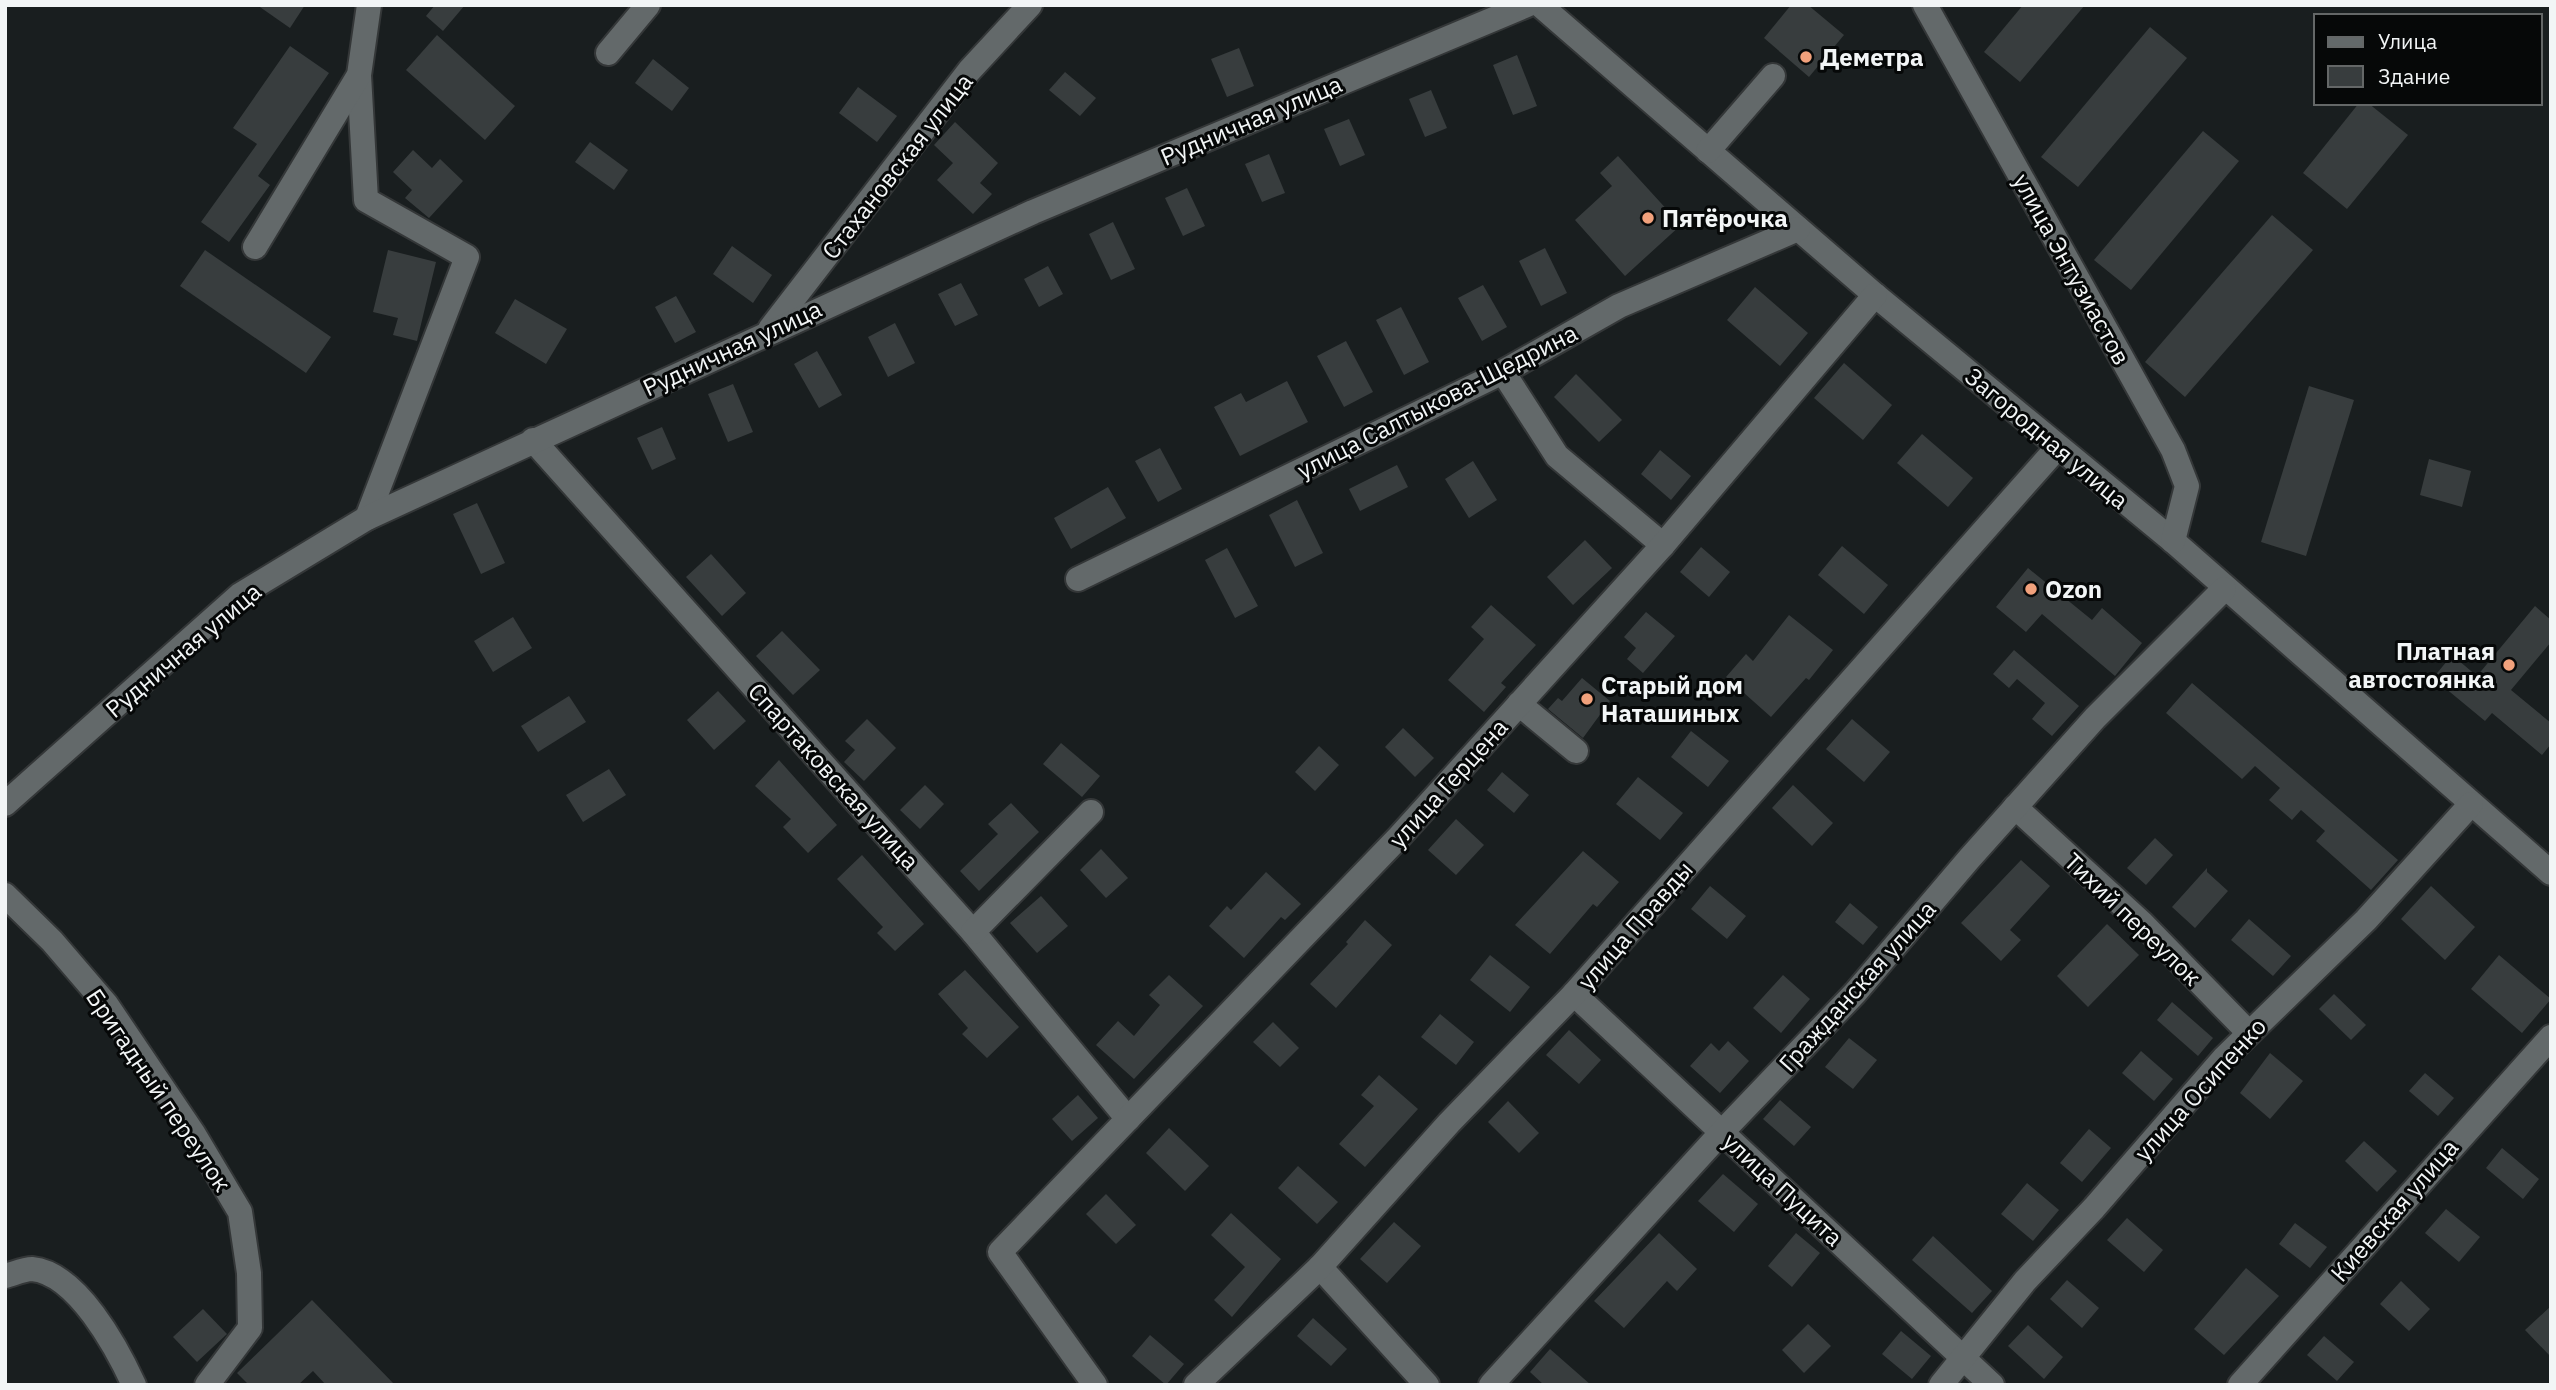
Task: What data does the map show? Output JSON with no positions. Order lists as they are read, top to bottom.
{
  "streets": {
    "street": [
      "Рудничная улица",
      "Стахановская улица",
      "улица Энтузиастов",
      "улица Салтыкова-Щедрина",
      "Загородная улица",
      "Спартаковская улица",
      "улица Герцена",
      "Тихий переулок",
      "улица Правды",
      "Гражданская улица",
      "улица Осипенко",
      "Бригадный переулок",
      "улица Пуцита",
      "Киевская улица"
    ]
  },
  "crossings": [
    ["Рудничная улица", "Стахановская улица"],
    ["Рудничная улица", "Спартаковская улица"],
    ["улица Энтузиастов", "Загородная улица"],
    ["улица Салтыкова-Щедрина", "Загородная улица"],
    ["Загородная улица", "улица Герцена"],
    ["Загородная улица", "улица Правды"],
    ["Загородная улица", "Гражданская улица"],
    ["Загородная улица", "улица Осипенко"],
    ["Спартаковская улица", "улица Герцена"],
    ["Тихий переулок", "Гражданская улица"],
    ["Тихий переулок", "улица Осипенко"],
    ["улица Правды", "улица Пуцита"],
    ["Гражданская улица", "улица Пуцита"],
    ["улица Осипенко", "улица Пуцита"]
  ],
  "places": [
    "Деметра",
    "Пятёрочка",
    "Ozon",
    "Платная автостоянка",
    "Старый дом Наташиных"
  ],
  "legend": ["Улица", "Здание"]
}
